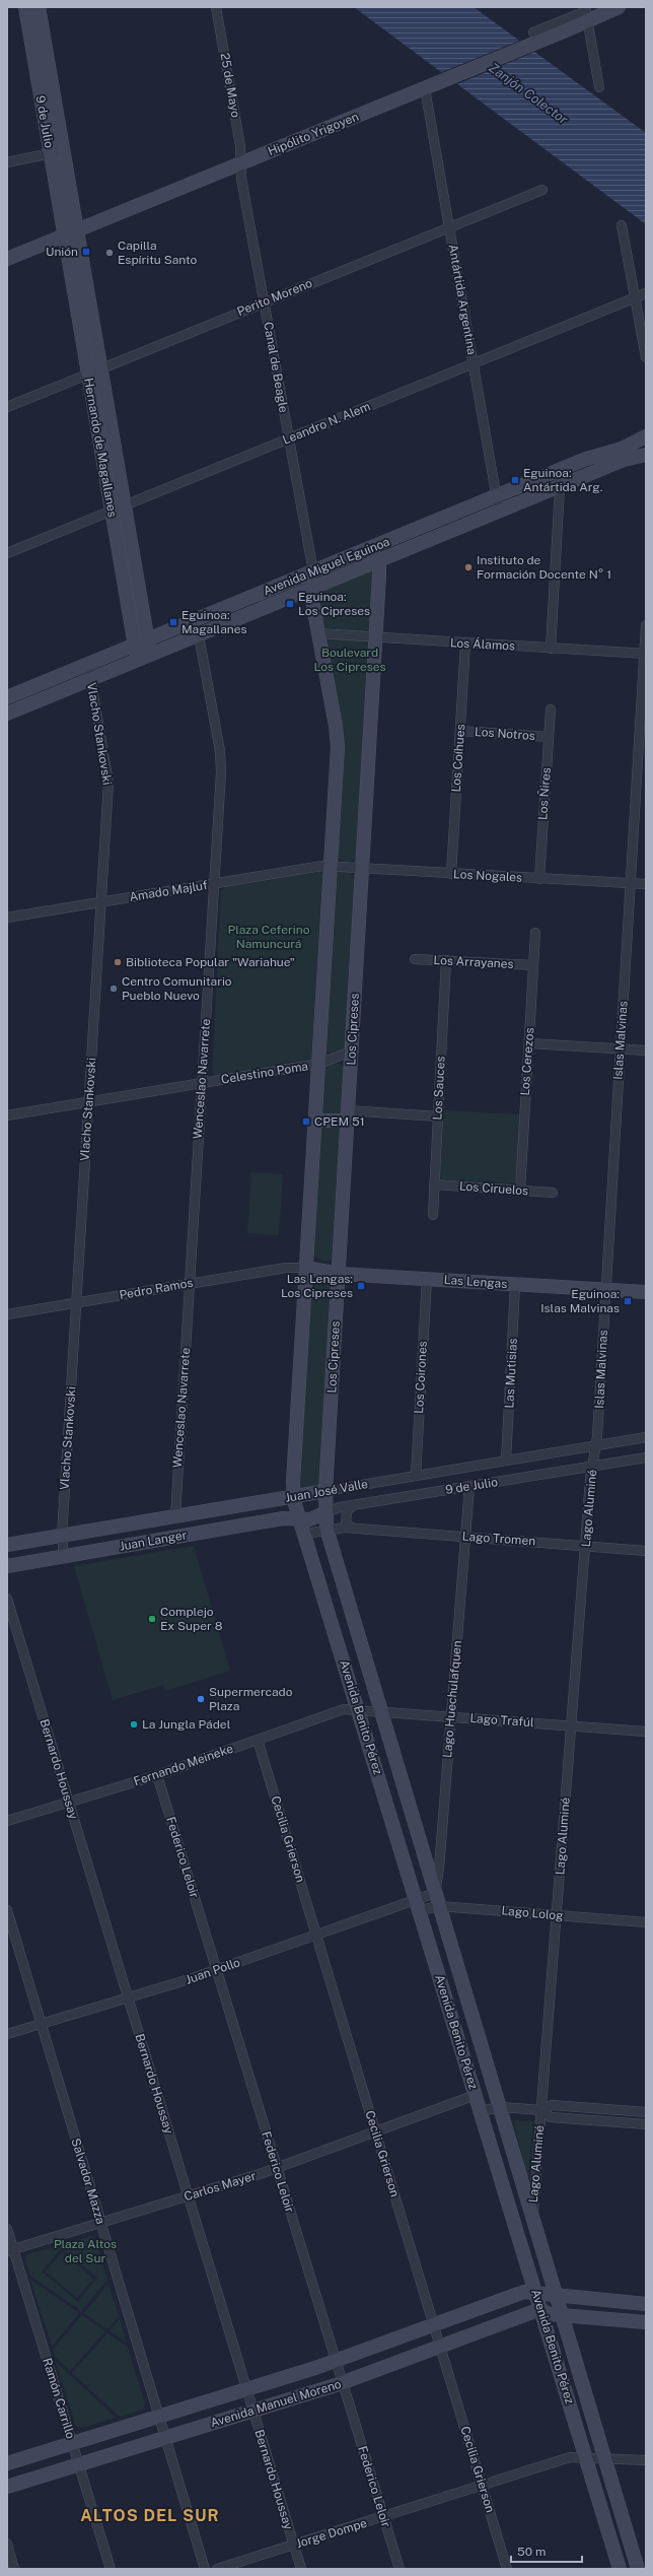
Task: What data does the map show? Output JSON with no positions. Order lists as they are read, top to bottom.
{
  "streets": {
    "main road": [
      "9 de Julio",
      "Hipólito Yrigoyen",
      "Hernando de Magallanes",
      "Avenida Miguel Eguinoa",
      "Los Cipreses",
      "Las Lengas",
      "Juan José Valle",
      "Juan Langer",
      "Avenida Benito Pérez",
      "Avenida Manuel Moreno"
    ],
    "street": [
      "25 de Mayo",
      "Perito Moreno",
      "Antártida Argentina",
      "Canal de Beagle",
      "Leandro N. Alem",
      "Los Álamos",
      "Vlacho Stankovski",
      "Los Notros",
      "Los Coíhues",
      "Los Ñires",
      "Los Nogales",
      "Amado Majluf",
      "Los Arrayanes",
      "Islas Malvinas",
      "Los Cerezos",
      "Celestino Poma",
      "Wenceslao Navarrete",
      "Los Sauces",
      "Los Ciruelos",
      "Pedro Ramos",
      "Las Mutisias",
      "Los Coirones",
      "Lago Aluminé",
      "Lago Tromen",
      "Lago Huechulafquen",
      "Lago Trafúl",
      "Fernando Meineke",
      "Bernardo Houssay",
      "Cecilia Grierson",
      "Federico Leloir",
      "Lago Lolog",
      "Juan Pollo",
      "Salvador Mazza",
      "Carlos Mayer",
      "Ramón Carrillo",
      "Jorge Dompe"
    ]
  },
  "crossings": [
    ["25 de Mayo", "Hipólito Yrigoyen"],
    ["25 de Mayo", "Canal de Beagle"],
    ["9 de Julio", "Hipólito Yrigoyen"],
    ["9 de Julio", "Hernando de Magallanes"],
    ["9 de Julio", "Los Cipreses"],
    ["9 de Julio", "Lago Aluminé"],
    ["9 de Julio", "Juan Langer"],
    ["9 de Julio", "Lago Huechulafquen"],
    ["9 de Julio", "Avenida Benito Pérez"],
    ["Hipólito Yrigoyen", "Antártida Argentina"],
    ["Hipólito Yrigoyen", "Canal de Beagle"],
    ["Hipólito Yrigoyen", "Hernando de Magallanes"],
    ["Perito Moreno", "Antártida Argentina"],
    ["Perito Moreno", "Canal de Beagle"],
    ["Perito Moreno", "Hernando de Magallanes"],
    ["Antártida Argentina", "Leandro N. Alem"],
    ["Antártida Argentina", "Avenida Miguel Eguinoa"],
    ["Canal de Beagle", "Leandro N. Alem"],
    ["Canal de Beagle", "Avenida Miguel Eguinoa"],
    ["Leandro N. Alem", "Hernando de Magallanes"],
    ["Hernando de Magallanes", "Avenida Miguel Eguinoa"],
    ["Avenida Miguel Eguinoa", "Vlacho Stankovski"],
    ["Avenida Miguel Eguinoa", "Los Cipreses"],
    ["Avenida Miguel Eguinoa", "Wenceslao Navarrete"],
    ["Los Álamos", "Los Coíhues"],
    ["Los Álamos", "Los Cipreses"],
    ["Los Álamos", "Islas Malvinas"],
    ["Vlacho Stankovski", "Amado Majluf"],
    ["Vlacho Stankovski", "Celestino Poma"],
    ["Vlacho Stankovski", "Pedro Ramos"],
    ["Vlacho Stankovski", "Juan José Valle"],
    ["Vlacho Stankovski", "Juan Langer"],
    ["Los Notros", "Los Coíhues"],
    ["Los Notros", "Los Ñires"],
    ["Los Coíhues", "Los Nogales"],
    ["Los Ñires", "Los Nogales"],
    ["Los Nogales", "Amado Majluf"],
    ["Los Nogales", "Los Cipreses"],
    ["Los Nogales", "Islas Malvinas"],
    ["Amado Majluf", "Wenceslao Navarrete"],
    ["Los Arrayanes", "Los Cerezos"],
    ["Los Arrayanes", "Los Sauces"],
    ["Los Cipreses", "Celestino Poma"],
    ["Los Cipreses", "Las Lengas"],
    ["Los Cipreses", "Juan José Valle"],
    ["Los Cipreses", "Avenida Benito Pérez"],
    ["Islas Malvinas", "Las Lengas"],
    ["Islas Malvinas", "Juan José Valle"],
    ["Islas Malvinas", "Lago Aluminé"],
    ["Los Cerezos", "Los Ciruelos"],
    ["Celestino Poma", "Wenceslao Navarrete"],
    ["Wenceslao Navarrete", "Pedro Ramos"],
    ["Wenceslao Navarrete", "Juan José Valle"],
    ["Los Sauces", "Los Ciruelos"],
    ["Las Lengas", "Pedro Ramos"],
    ["Las Lengas", "Las Mutisias"],
    ["Las Lengas", "Los Coirones"],
    ["Las Mutisias", "Juan José Valle"],
    ["Los Coirones", "Juan José Valle"],
    ["Juan José Valle", "Avenida Benito Pérez"],
    ["Lago Aluminé", "Lago Tromen"],
    ["Lago Aluminé", "Avenida Benito Pérez"],
    ["Lago Aluminé", "Lago Trafúl"],
    ["Lago Aluminé", "Lago Lolog"],
    ["Lago Tromen", "Lago Huechulafquen"],
    ["Lago Tromen", "Avenida Benito Pérez"],
    ["Juan Langer", "Avenida Benito Pérez"],
    ["Lago Huechulafquen", "Avenida Benito Pérez"],
    ["Lago Huechulafquen", "Lago Trafúl"],
    ["Avenida Benito Pérez", "Lago Trafúl"],
    ["Avenida Benito Pérez", "Fernando Meineke"],
    ["Avenida Benito Pérez", "Lago Lolog"],
    ["Avenida Benito Pérez", "Juan Pollo"],
    ["Avenida Benito Pérez", "Carlos Mayer"],
    ["Avenida Benito Pérez", "Avenida Manuel Moreno"],
    ["Avenida Benito Pérez", "Jorge Dompe"],
    ["Lago Trafúl", "Fernando Meineke"],
    ["Fernando Meineke", "Bernardo Houssay"],
    ["Fernando Meineke", "Cecilia Grierson"],
    ["Fernando Meineke", "Federico Leloir"],
    ["Bernardo Houssay", "Juan Pollo"],
    ["Bernardo Houssay", "Carlos Mayer"],
    ["Bernardo Houssay", "Avenida Manuel Moreno"],
    ["Bernardo Houssay", "Jorge Dompe"],
    ["Cecilia Grierson", "Juan Pollo"],
    ["Cecilia Grierson", "Carlos Mayer"],
    ["Cecilia Grierson", "Avenida Manuel Moreno"],
    ["Cecilia Grierson", "Jorge Dompe"],
    ["Federico Leloir", "Juan Pollo"],
    ["Federico Leloir", "Carlos Mayer"],
    ["Federico Leloir", "Avenida Manuel Moreno"],
    ["Federico Leloir", "Jorge Dompe"],
    ["Lago Lolog", "Juan Pollo"],
    ["Juan Pollo", "Salvador Mazza"],
    ["Salvador Mazza", "Carlos Mayer"],
    ["Salvador Mazza", "Avenida Manuel Moreno"],
    ["Carlos Mayer", "Ramón Carrillo"],
    ["Ramón Carrillo", "Avenida Manuel Moreno"]
  ],
  "districts": ["ALTOS DEL SUR"],
  "water": ["Zanjón Colector"],
  "parks": ["Boulevard Los Cipreses", "Plaza Ceferino Namuncurá", "Plaza Altos del Sur"],
  "places": {
    "transit": [
      "Unión",
      "Eguinoa: Antártida Arg.",
      "Eguinoa: Los Cipreses",
      "Eguinoa: Magallanes",
      "CPEM 51",
      "Las Lengas: Los Cipreses",
      "Eguinoa: Islas Malvinas"
    ],
    "other": [
      "Capilla Espíritu Santo",
      "Instituto de Formación Docente N° 1",
      "Biblioteca Popular \"Wariahue\"",
      "Centro Comunitario Pueblo Nuevo",
      "Complejo Ex Super 8",
      "Supermercado Plaza",
      "La Jungla Pádel"
    ]
  },
  "scale_bar": "50 m"
}
